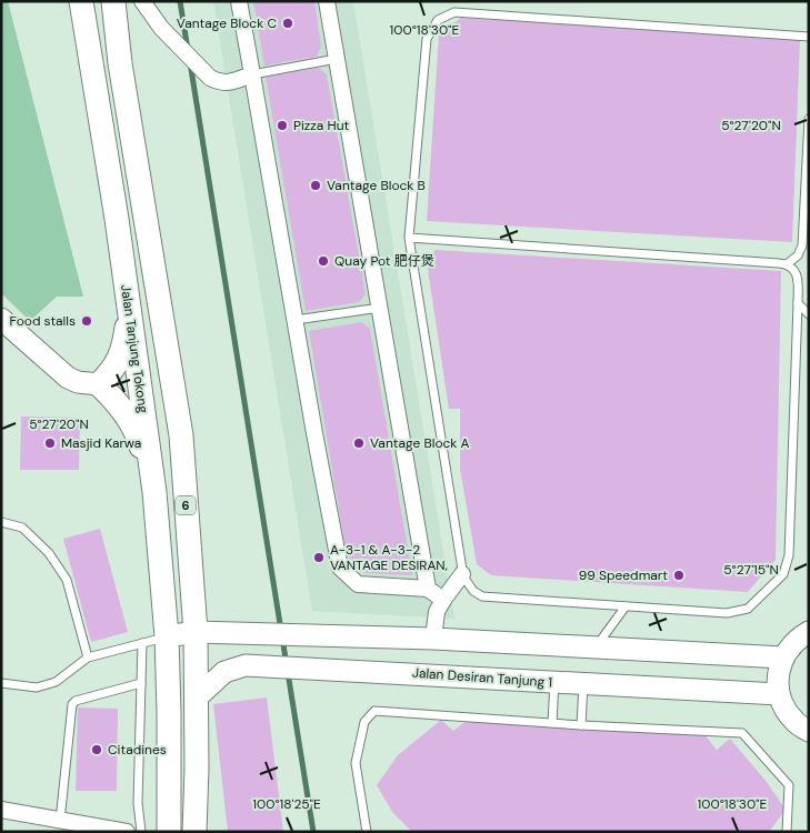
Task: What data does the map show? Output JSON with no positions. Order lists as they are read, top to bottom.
{
  "streets": {
    "main road": ["Jalan Tanjung Tokong", "6"],
    "street": ["Jalan Desiran Tanjung 1"]
  },
  "crossings": [
    ["6", "Jalan Desiran Tanjung 1"]
  ],
  "places": [
    "Vantage Block C",
    "Pizza Hut",
    "Vantage Block B",
    "Quay Pot 肥仔煲",
    "Food stalls",
    "Masjid Karwa",
    "Vantage Block A",
    "A-3-1 & A-3-2 VANTAGE DESIRAN,",
    "99 Speedmart",
    "Citadines"
  ],
  "coordinates": [
    "100°18'30\"E",
    "5°27'20\"N",
    "5°27'15\"N",
    "100°18'25\"E"
  ]
}
